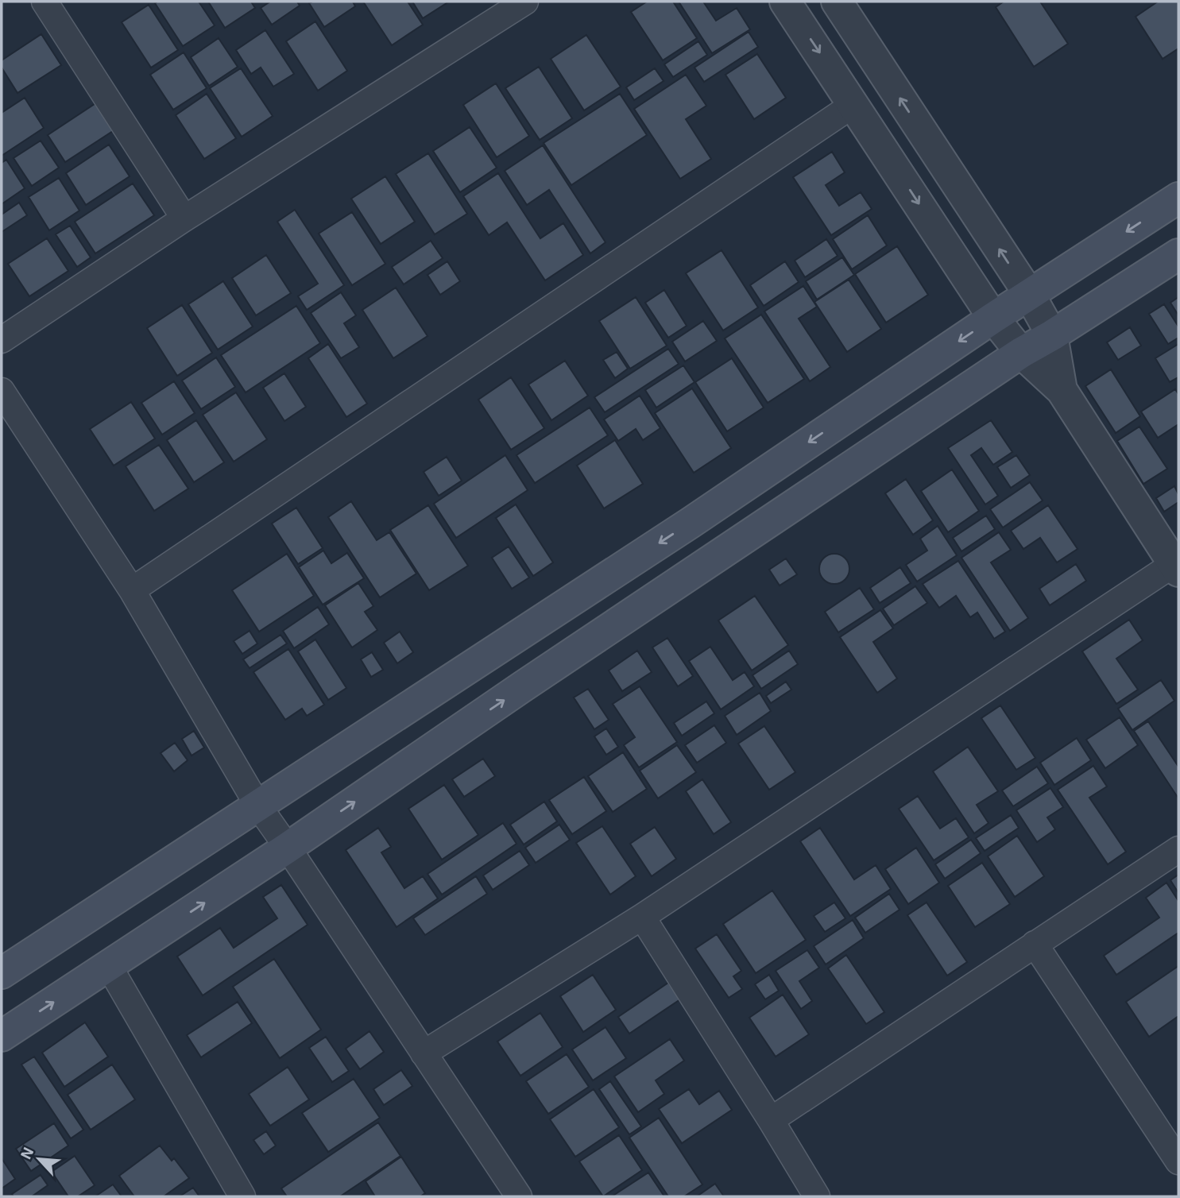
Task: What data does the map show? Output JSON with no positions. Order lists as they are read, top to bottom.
{
  "north": "top left"
}
